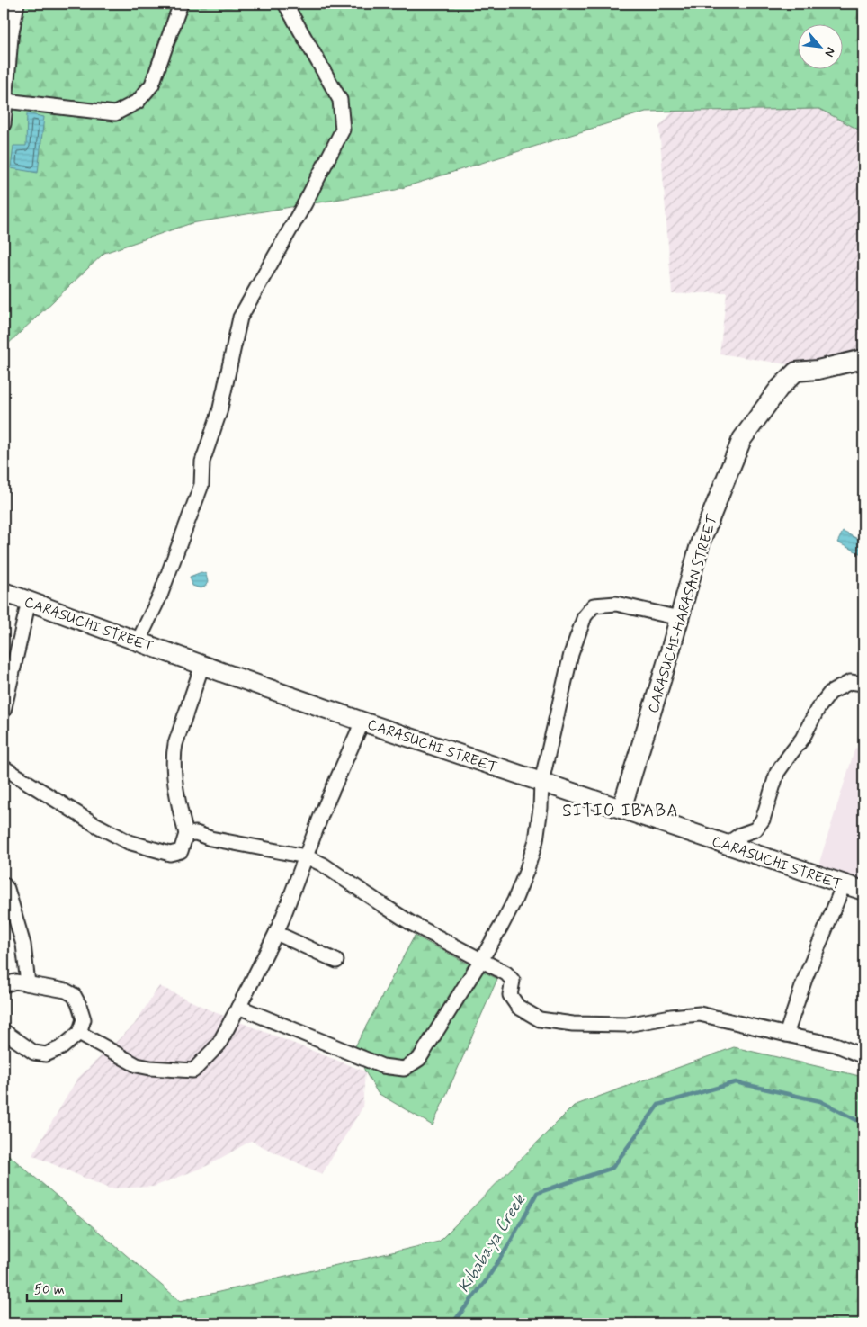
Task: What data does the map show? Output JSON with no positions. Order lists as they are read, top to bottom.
{
  "streets": {
    "street": ["CARASUCHI-HARASAN STREET", "CARASUCHI STREET"]
  },
  "crossings": [
    ["CARASUCHI-HARASAN STREET", "CARASUCHI STREET"]
  ],
  "districts": ["SITIO IBABA"],
  "water": ["Kibabaya Creek"],
  "scale_bar": "50 m",
  "north": "bottom right"
}
